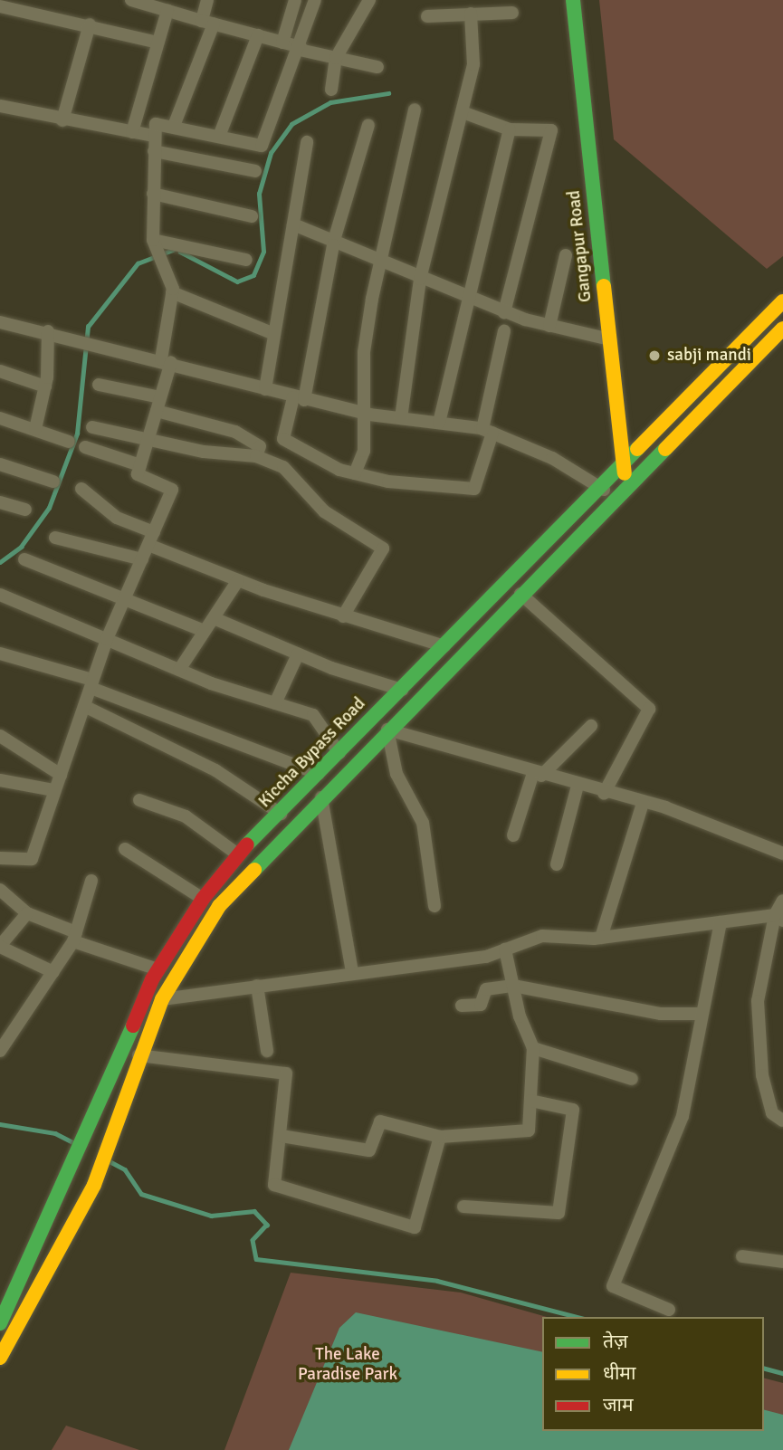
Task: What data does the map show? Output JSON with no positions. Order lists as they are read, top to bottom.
{
  "streets": {
    "main road": ["Gangapur Road", "Kiccha Bypass Road"]
  },
  "crossings": [
    ["Gangapur Road", "Kiccha Bypass Road"]
  ],
  "parks": ["The Lake Paradise Park"],
  "places": ["sabji mandi"],
  "legend": ["तेज़", "धीमा", "जाम"]
}
